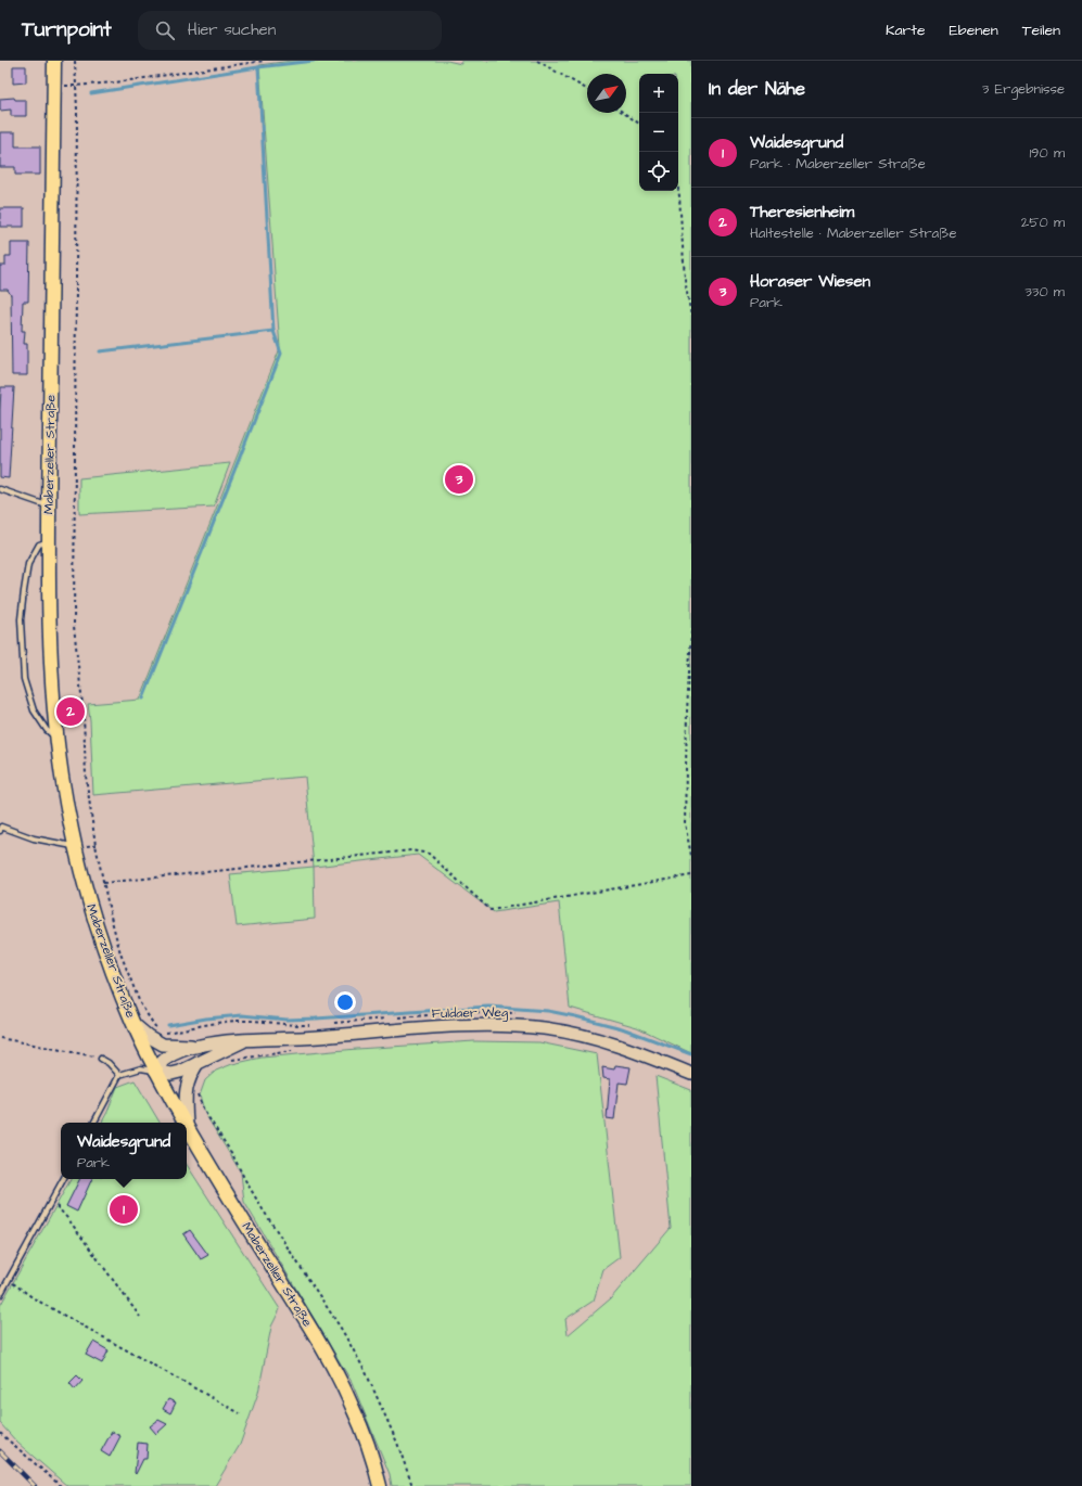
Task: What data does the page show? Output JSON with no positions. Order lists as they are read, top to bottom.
{
  "streets": {
    "main road": ["Maberzeller Straße", "Fuldaer Weg"]
  },
  "crossings": [
    ["Maberzeller Straße", "Fuldaer Weg"]
  ],
  "north": "top right",
  "page": {
    "header": "Turnpoint",
    "search": "Hier suchen",
    "nav": ["Karte", "Ebenen", "Teilen"],
    "heading": ["In der Nähe", "3 Ergebnisse"],
    "map_buttons": ["+", "−"],
    "list": [
      {
        "mark": "1",
        "name": "Waidesgrund",
        "note": "Park · Maberzeller Straße",
        "value": "190 m"
      },
      {
        "mark": "2",
        "name": "Theresienheim",
        "note": "Haltestelle · Maberzeller Straße",
        "value": "250 m"
      },
      {
        "mark": "3",
        "name": "Horaser Wiesen",
        "note": "Park",
        "value": "330 m"
      }
    ],
    "pins": ["3", "2", "1"],
    "popup": ["Waidesgrund", "Park"]
  }
}
